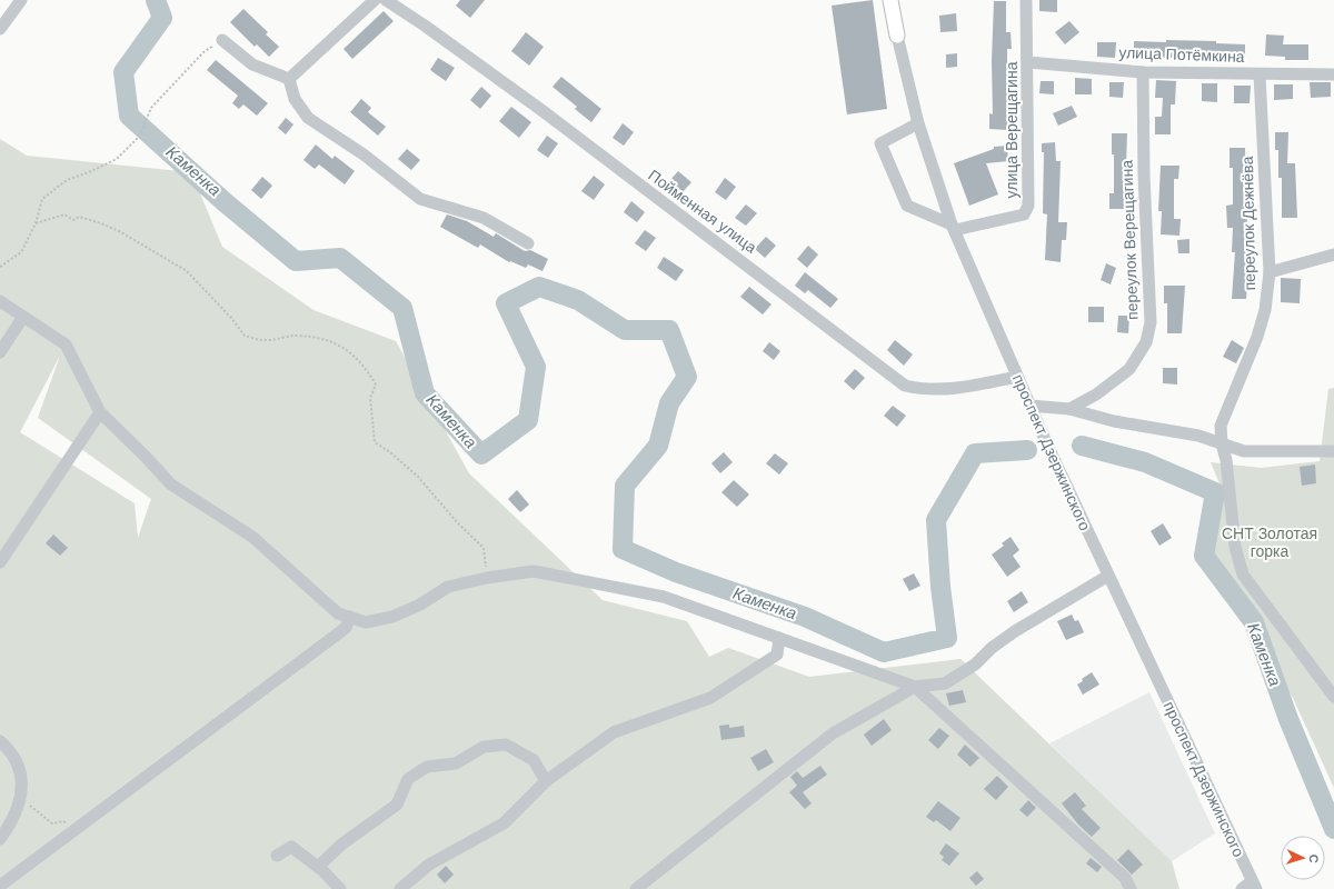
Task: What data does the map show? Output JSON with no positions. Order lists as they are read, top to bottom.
{
  "streets": {
    "main road": ["проспект Дзержинского"],
    "street": [
      "улица Потёмкина",
      "улица Верещагина",
      "Пойменная улица",
      "переулок Дежнёва",
      "переулок Верещагина"
    ]
  },
  "crossings": [
    ["улица Потёмкина", "улица Верещагина"],
    ["улица Потёмкина", "переулок Дежнёва"],
    ["улица Потёмкина", "переулок Верещагина"],
    ["улица Верещагина", "проспект Дзержинского"],
    ["Пойменная улица", "проспект Дзержинского"]
  ],
  "water": ["Каменка"],
  "parks": ["СНТ Золотая горка"],
  "north": "right"
}
